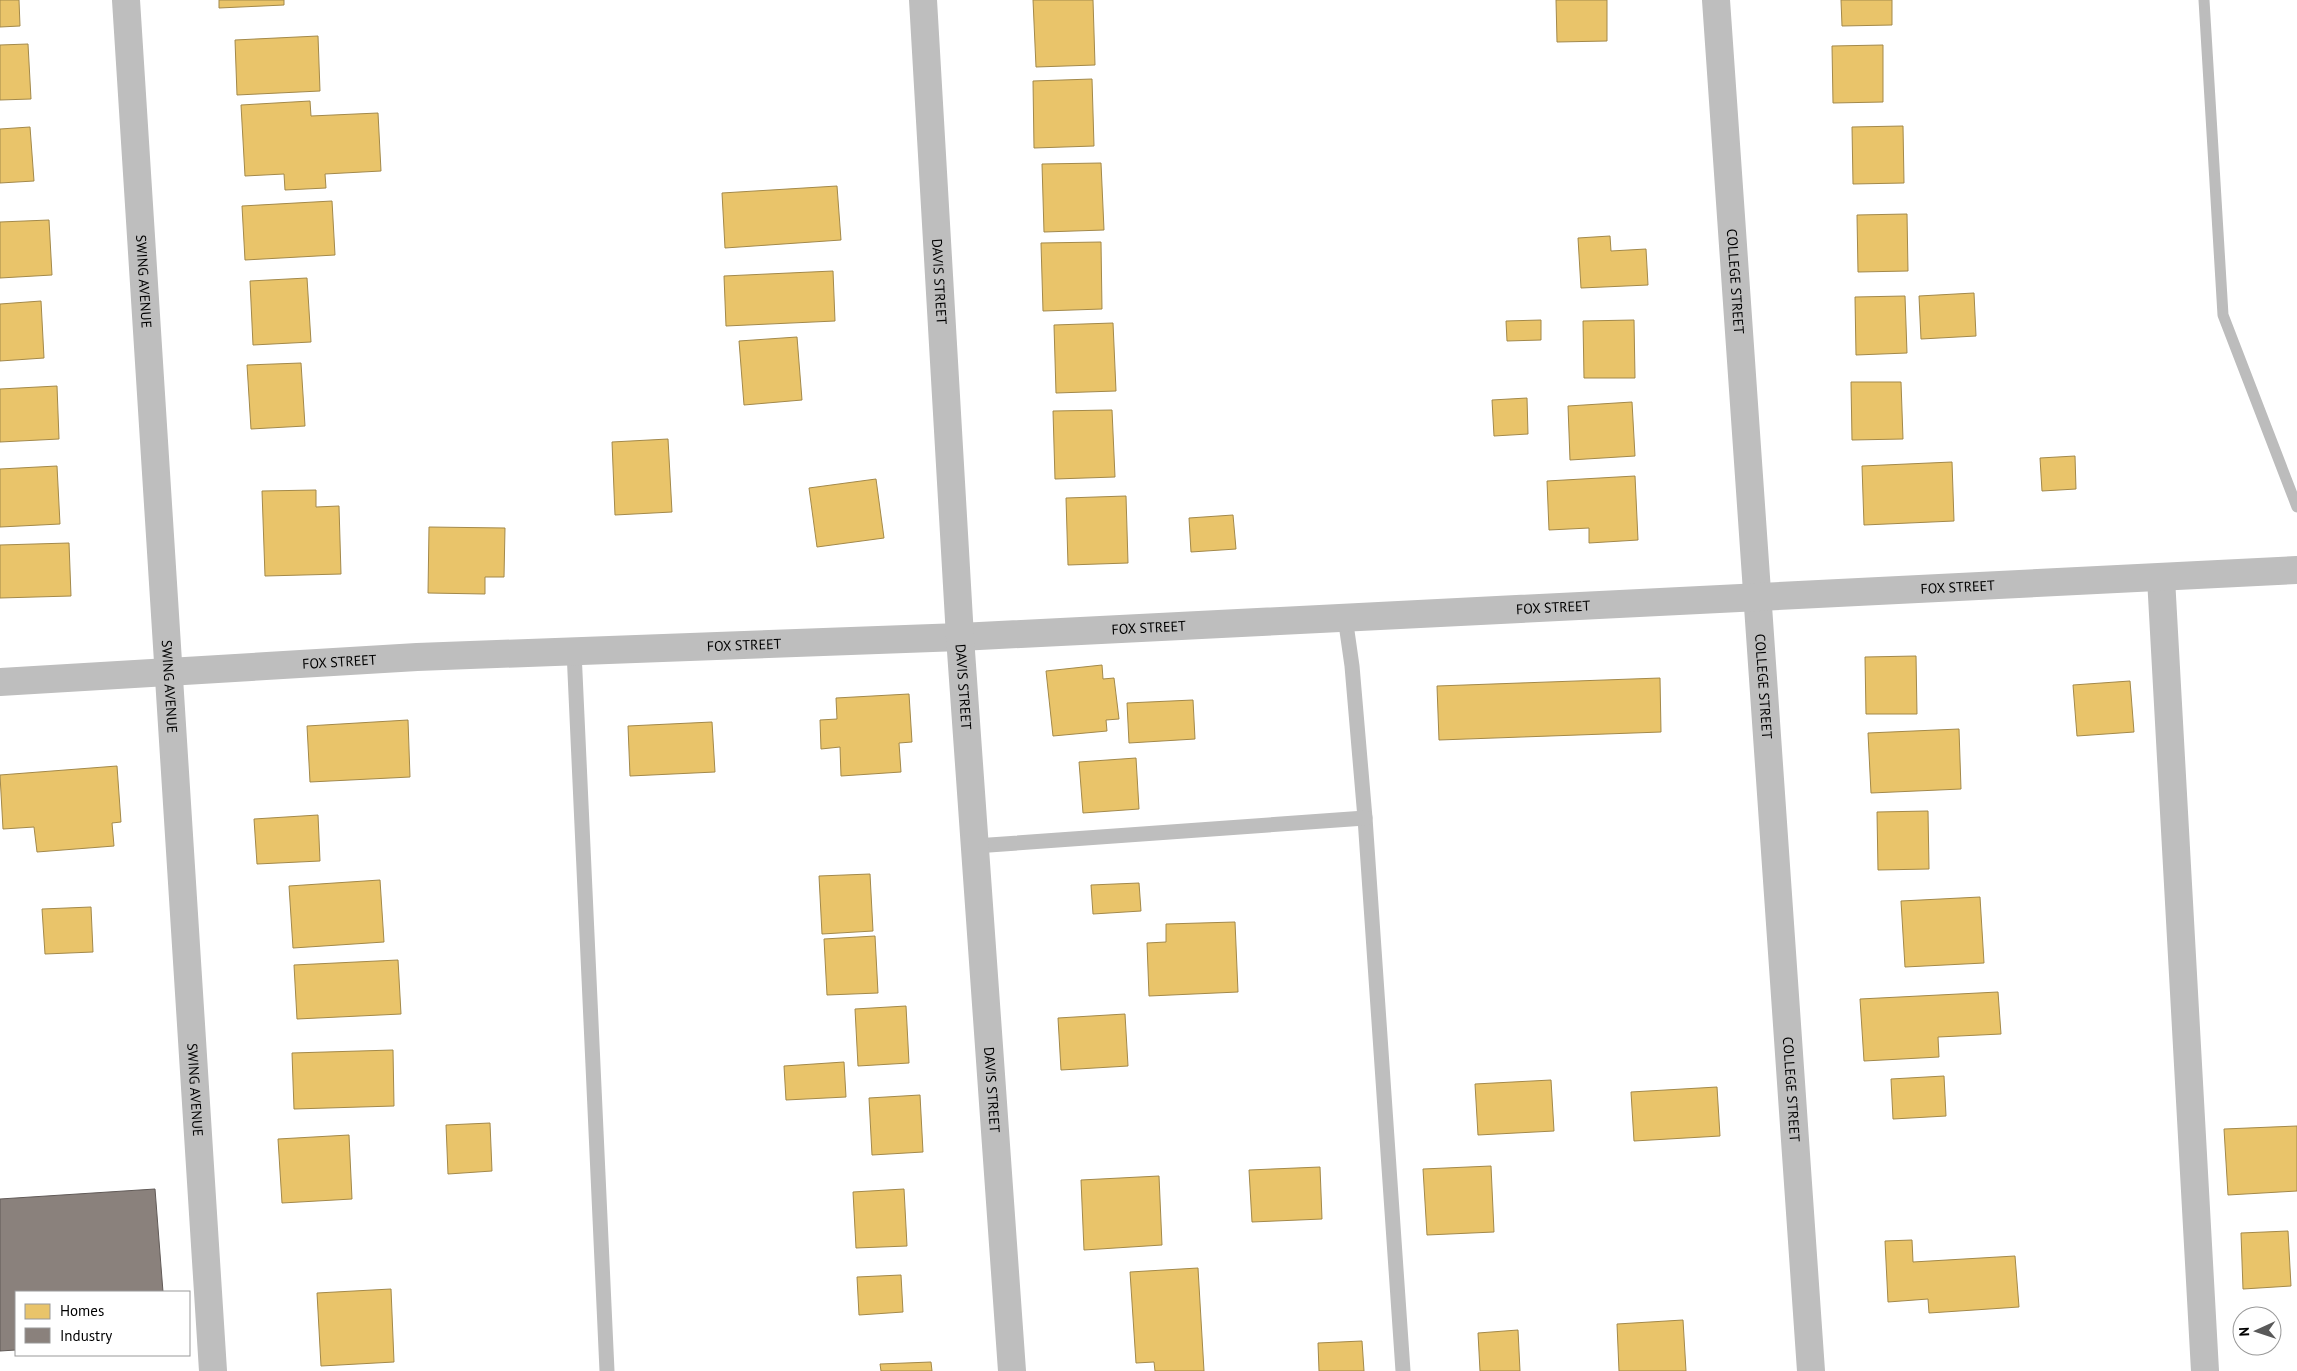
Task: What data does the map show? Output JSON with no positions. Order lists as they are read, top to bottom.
{
  "streets": {
    "street": [
      "SWING AVENUE",
      "DAVIS STREET",
      "COLLEGE STREET",
      "FOX STREET"
    ]
  },
  "crossings": [
    ["SWING AVENUE", "FOX STREET"],
    ["DAVIS STREET", "FOX STREET"],
    ["COLLEGE STREET", "FOX STREET"]
  ],
  "legend": ["Homes", "Industry"],
  "north": "left"
}
